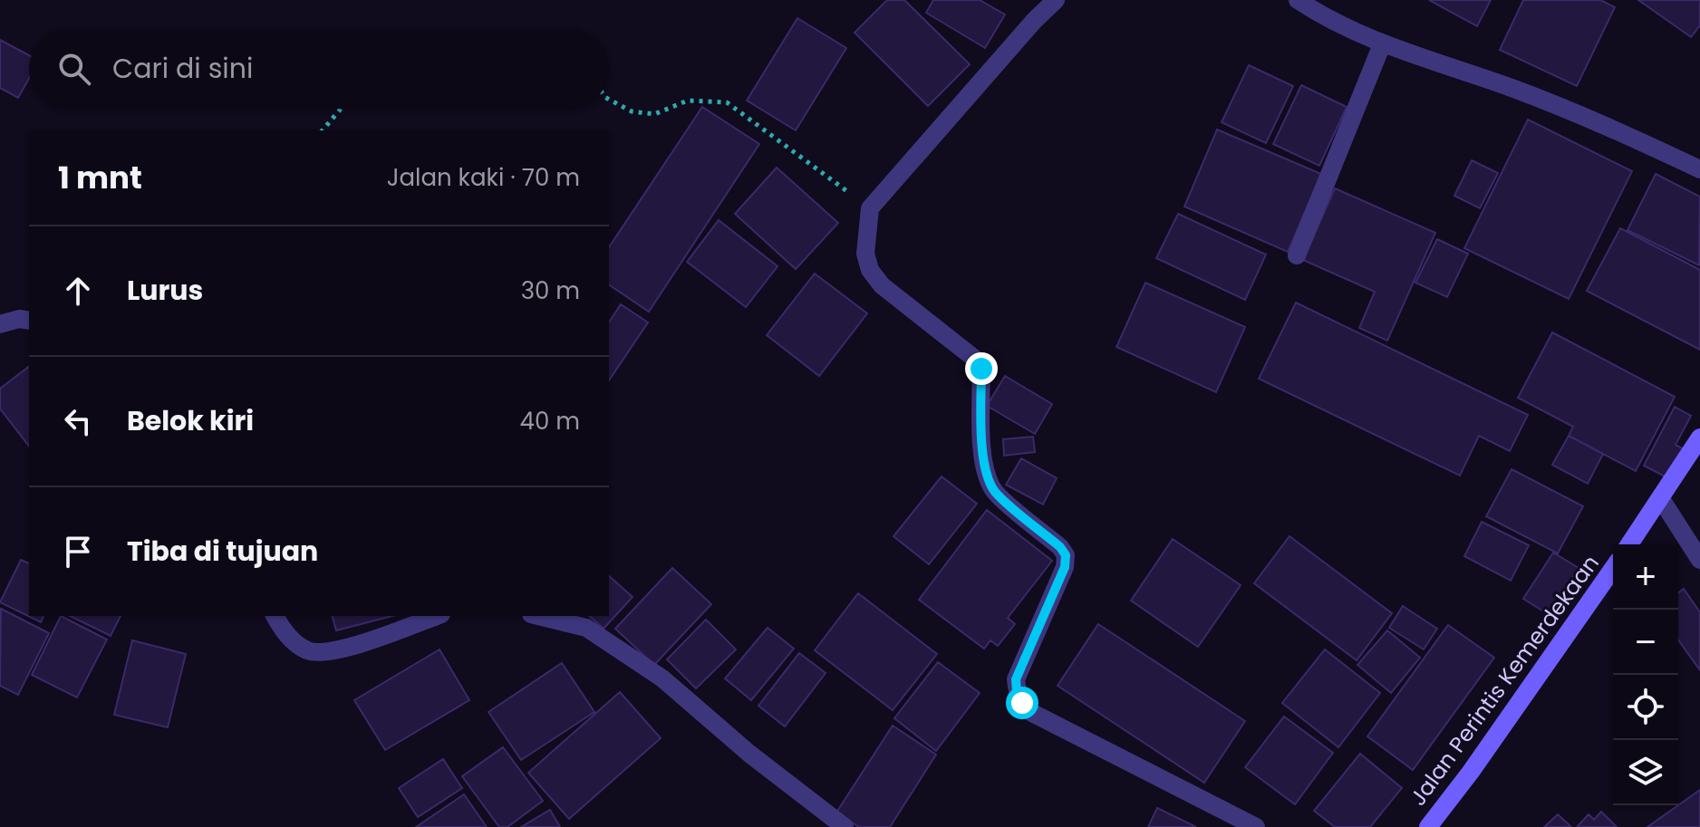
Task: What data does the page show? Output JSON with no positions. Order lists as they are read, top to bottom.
{
  "streets": {
    "street": ["Jalan Perintis Kemerdekaan"]
  },
  "page": {
    "search": "Cari di sini",
    "heading": ["1 mnt", "Jalan kaki · 70 m"],
    "list": [
      ["Lurus", "30 m"],
      ["Belok kiri", "40 m"],
      "Tiba di tujuan"
    ],
    "map_buttons": ["+", "−"]
  }
}
